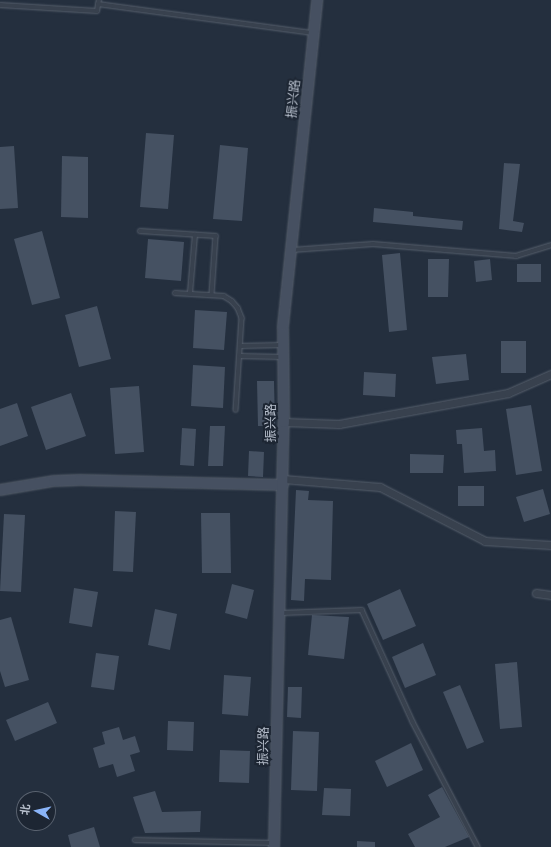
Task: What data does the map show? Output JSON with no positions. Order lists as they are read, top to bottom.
{
  "streets": {
    "street": ["振兴路"]
  },
  "north": "left"
}
